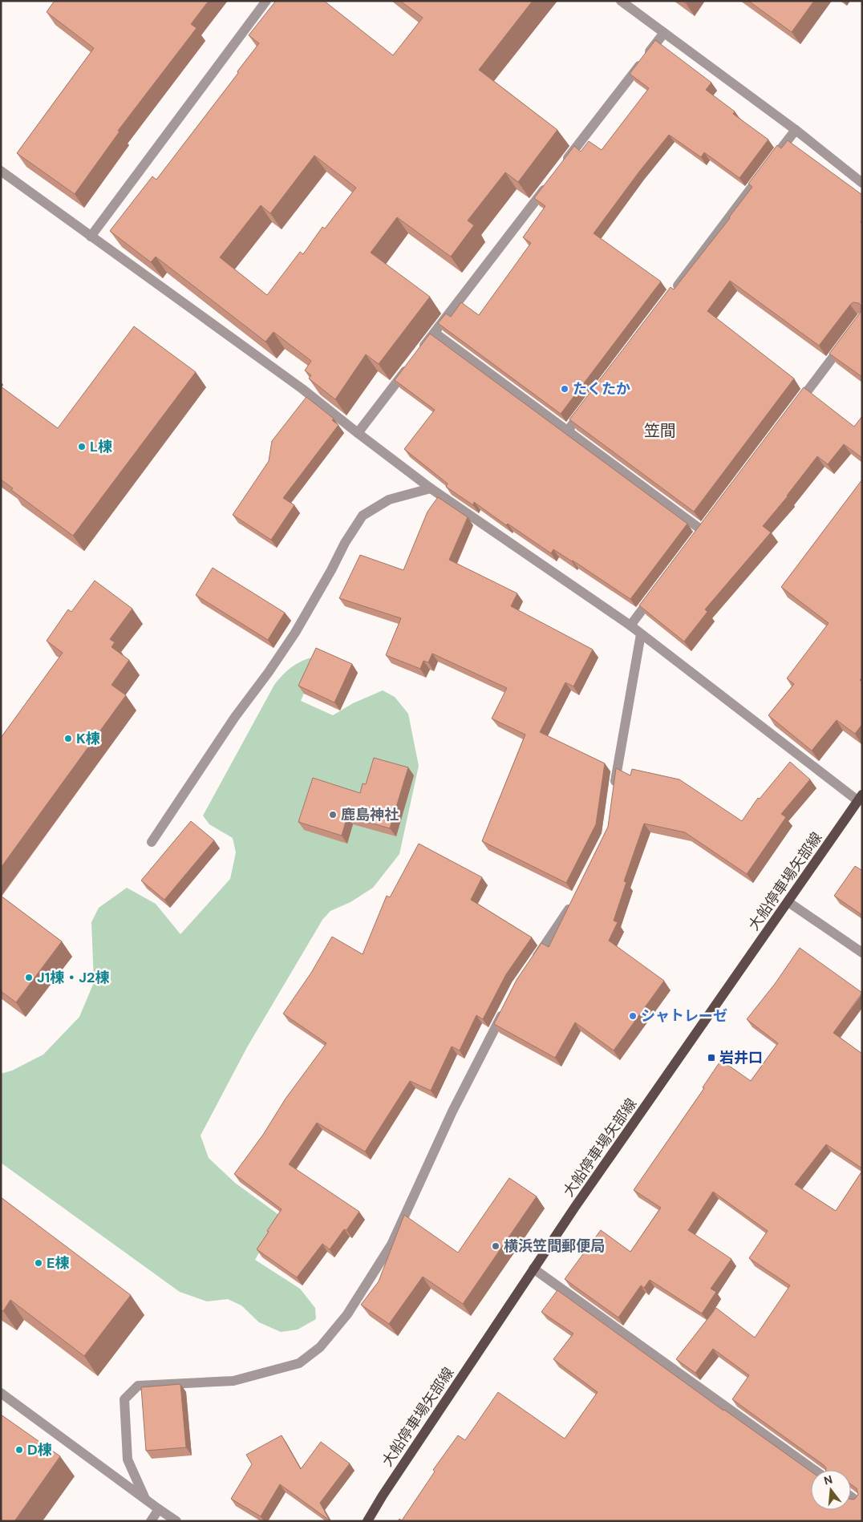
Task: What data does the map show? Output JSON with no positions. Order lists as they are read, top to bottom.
{
  "streets": {
    "main road": ["大船停車場矢部線"]
  },
  "districts": ["笠間"],
  "places": {
    "other": [
      "たくたか",
      "L棟",
      "K棟",
      "鹿島神社",
      "J1棟・J2棟",
      "シャトレーゼ",
      "横浜笠間郵便局",
      "E棟",
      "D棟"
    ],
    "transit": ["岩井口"]
  },
  "north": "top"
}
